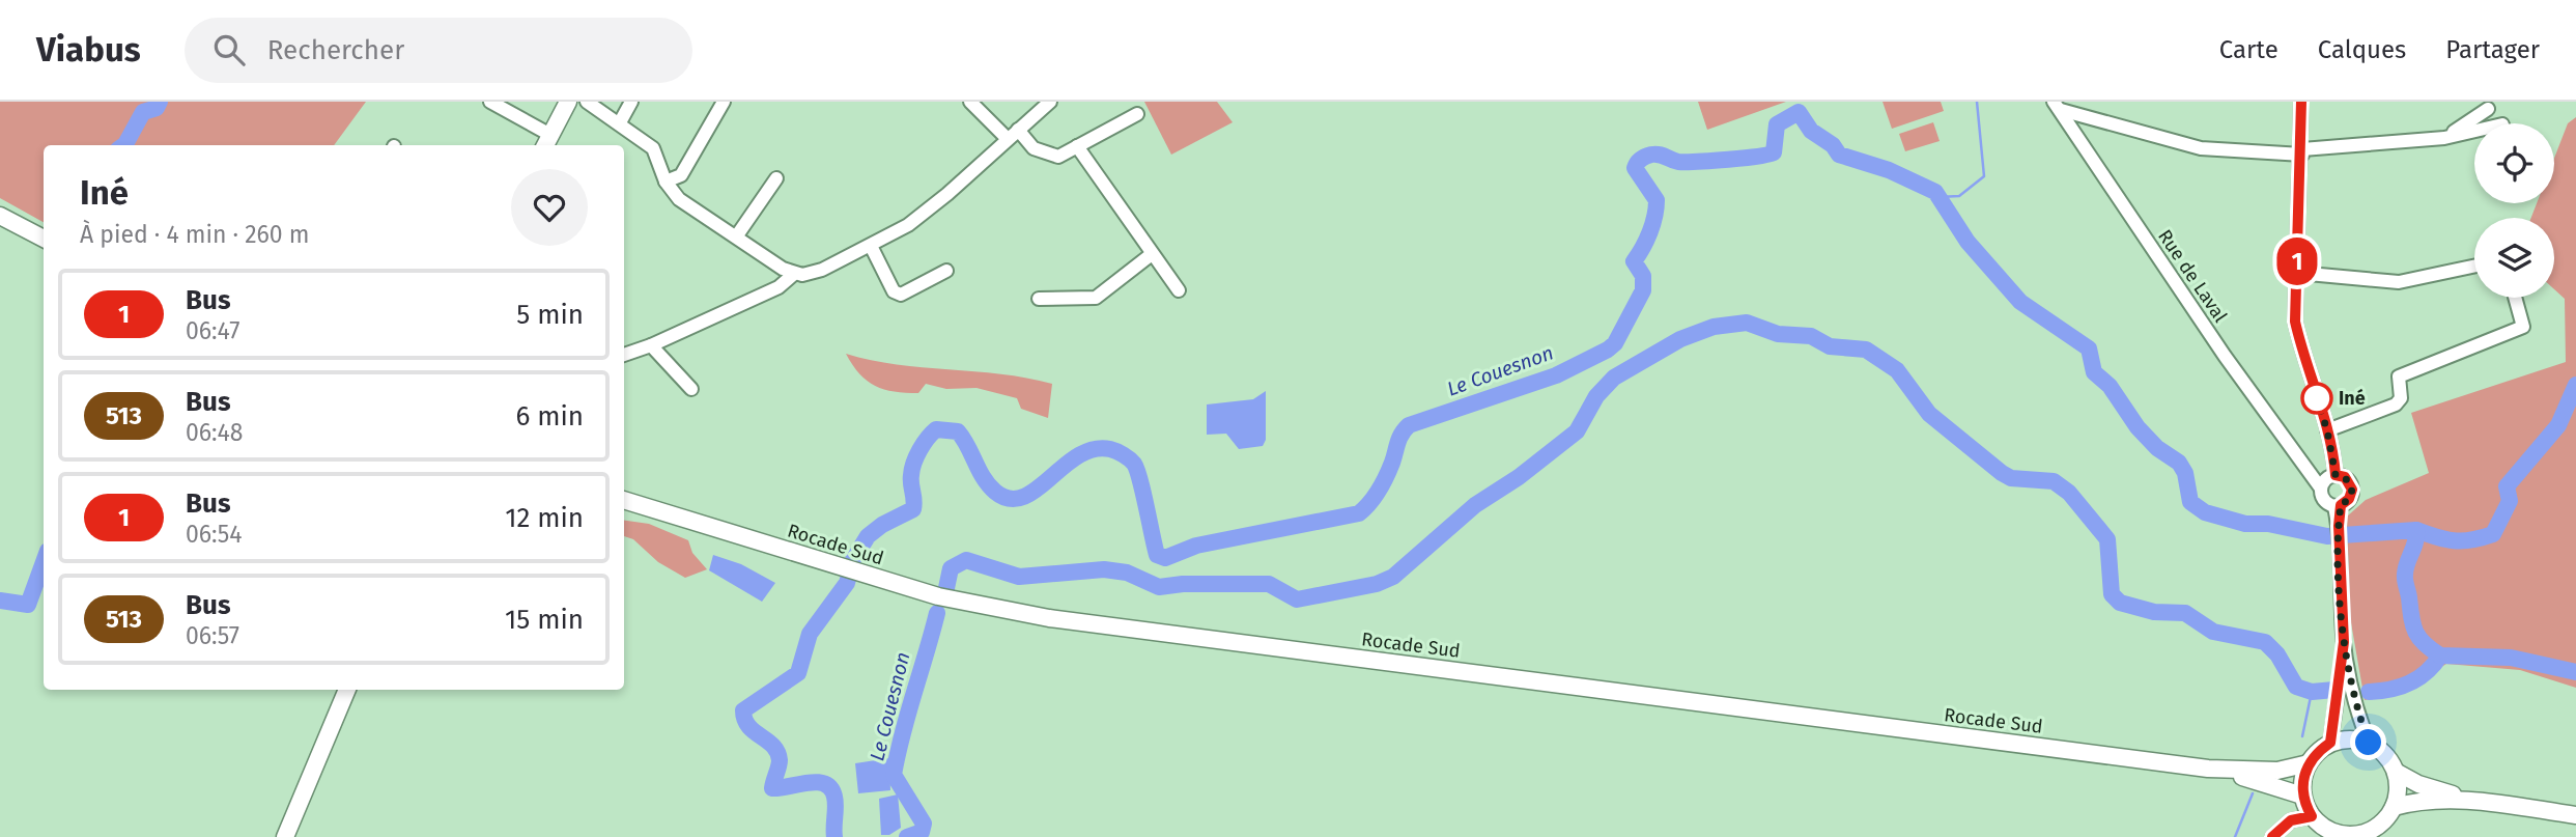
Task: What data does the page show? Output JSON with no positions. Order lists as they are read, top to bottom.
{
  "streets": {
    "main road": ["Rocade Sud"],
    "street": ["Rue de Laval"]
  },
  "water": ["Le Couesnon"],
  "places": ["Iné"],
  "lines": ["bus line 1"],
  "page": {
    "header": "Viabus",
    "search": "Rechercher",
    "nav": ["Carte", "Calques", "Partager"],
    "on_map": "1",
    "heading": ["Iné", "À pied · 4 min · 260 m"],
    "list": [
      {
        "mark": "1",
        "name": "Bus",
        "note": "06:47",
        "value": "5 min"
      },
      {
        "mark": "513",
        "name": "Bus",
        "note": "06:48",
        "value": "6 min"
      },
      {
        "mark": "1",
        "name": "Bus",
        "note": "06:54",
        "value": "12 min"
      },
      {
        "mark": "513",
        "name": "Bus",
        "note": "06:57",
        "value": "15 min"
      }
    ]
  }
}
